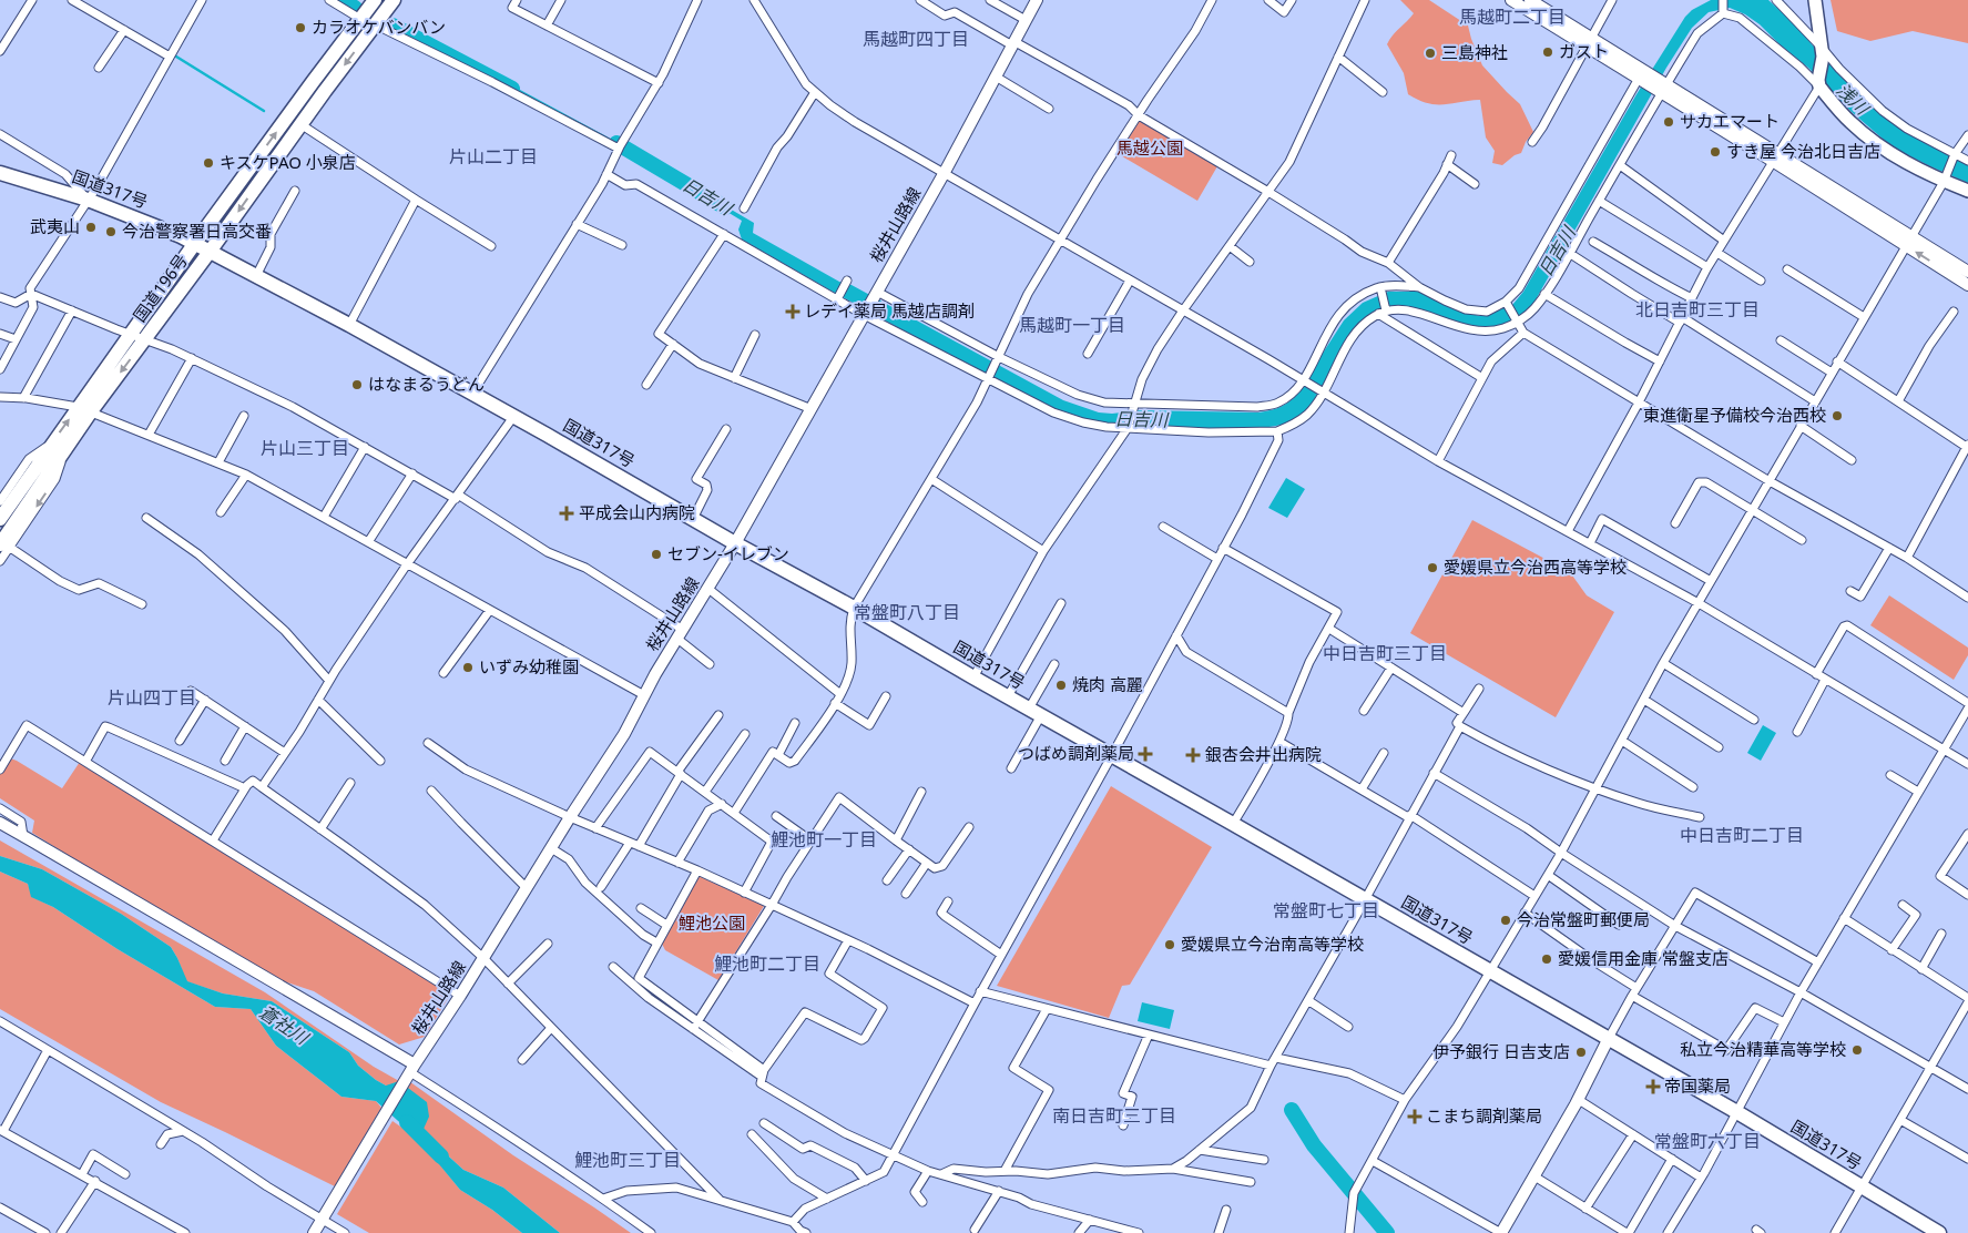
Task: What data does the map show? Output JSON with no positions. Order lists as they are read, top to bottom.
{
  "streets": {
    "highway": ["国道317号", "国道196号"],
    "main road": ["桜井山路線"]
  },
  "crossings": [
    ["国道317号", "桜井山路線"],
    ["国道317号", "国道196号"]
  ],
  "districts": [
    "馬越町二丁目",
    "馬越町四丁目",
    "片山二丁目",
    "北日吉町三丁目",
    "馬越町一丁目",
    "片山三丁目",
    "常盤町八丁目",
    "中日吉町三丁目",
    "片山四丁目",
    "中日吉町二丁目",
    "鯉池町一丁目",
    "常盤町七丁目",
    "鯉池町二丁目",
    "南日吉町三丁目",
    "常盤町六丁目",
    "鯉池町三丁目"
  ],
  "water": ["浅川", "日吉川", "蒼社川"],
  "parks": ["馬越公園", "鯉池公園"],
  "places": {
    "other": [
      "カラオケバンバン",
      "ガスト",
      "三島神社",
      "サカエマート",
      "すき屋 今治北日吉店",
      "キスケPAO 小泉店",
      "武夷山",
      "今治警察署日高交番",
      "はなまるうどん",
      "東進衛星予備校今治西校",
      "セブン-イレブン",
      "愛媛県立今治西高等学校",
      "いずみ幼稚園",
      "焼肉 高麗",
      "今治常盤町郵便局",
      "愛媛県立今治南高等学校",
      "愛媛信用金庫 常盤支店",
      "私立今治精華高等学校",
      "伊予銀行 日吉支店"
    ],
    "health": [
      "レデイ薬局 馬越店調剤",
      "平成会山内病院",
      "つばめ調剤薬局",
      "銀杏会井出病院",
      "帝国薬局",
      "こまち調剤薬局"
    ]
  }
}
